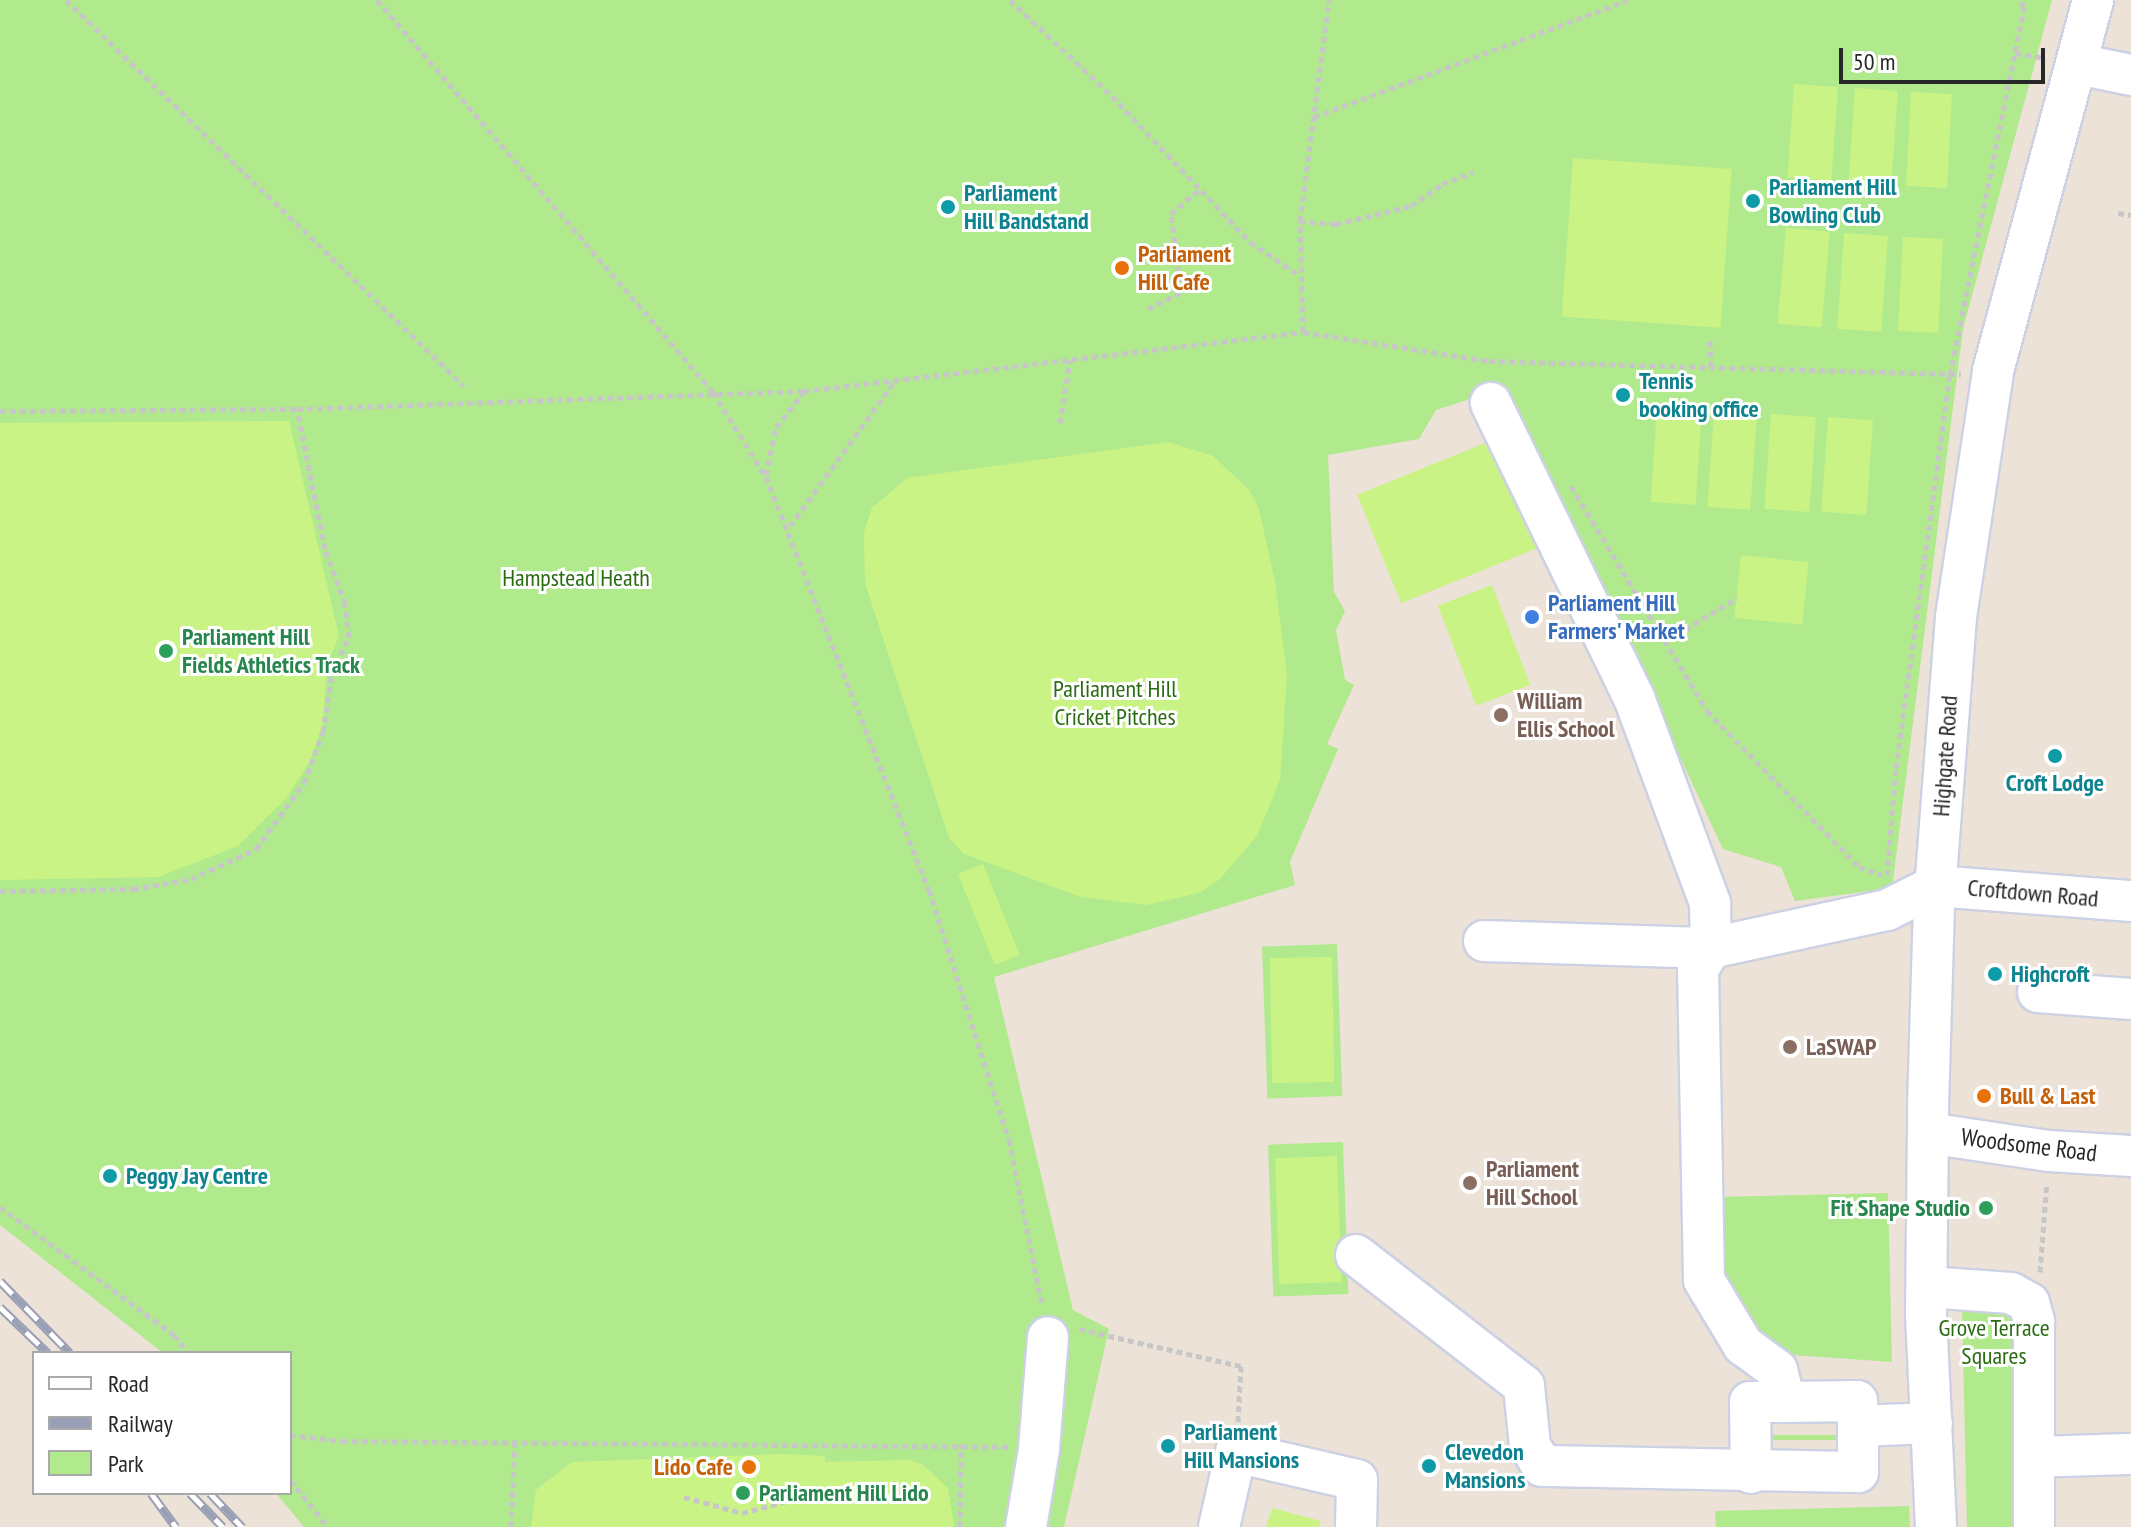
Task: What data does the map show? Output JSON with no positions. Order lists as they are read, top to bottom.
{
  "streets": {
    "street": ["Highgate Road", "Croftdown Road", "Woodsome Road"]
  },
  "crossings": [
    ["Highgate Road", "Croftdown Road"],
    ["Highgate Road", "Woodsome Road"]
  ],
  "parks": ["Hampstead Heath", "Parliament Hill Cricket Pitches", "Grove Terrace Squares"],
  "places": [
    "Parliament Hill Bowling Club",
    "Parliament Hill Bandstand",
    "Parliament Hill Cafe",
    "Tennis booking office",
    "Parliament Hill Farmers' Market",
    "Parliament Hill Fields Athletics Track",
    "William Ellis School",
    "Croft Lodge",
    "Highcroft",
    "LaSWAP",
    "Bull & Last",
    "Peggy Jay Centre",
    "Parliament Hill School",
    "Fit Shape Studio",
    "Parliament Hill Mansions",
    "Clevedon Mansions",
    "Lido Cafe",
    "Parliament Hill Lido"
  ],
  "legend": ["Road", "Railway", "Park"],
  "scale_bar": "50 m"
}
